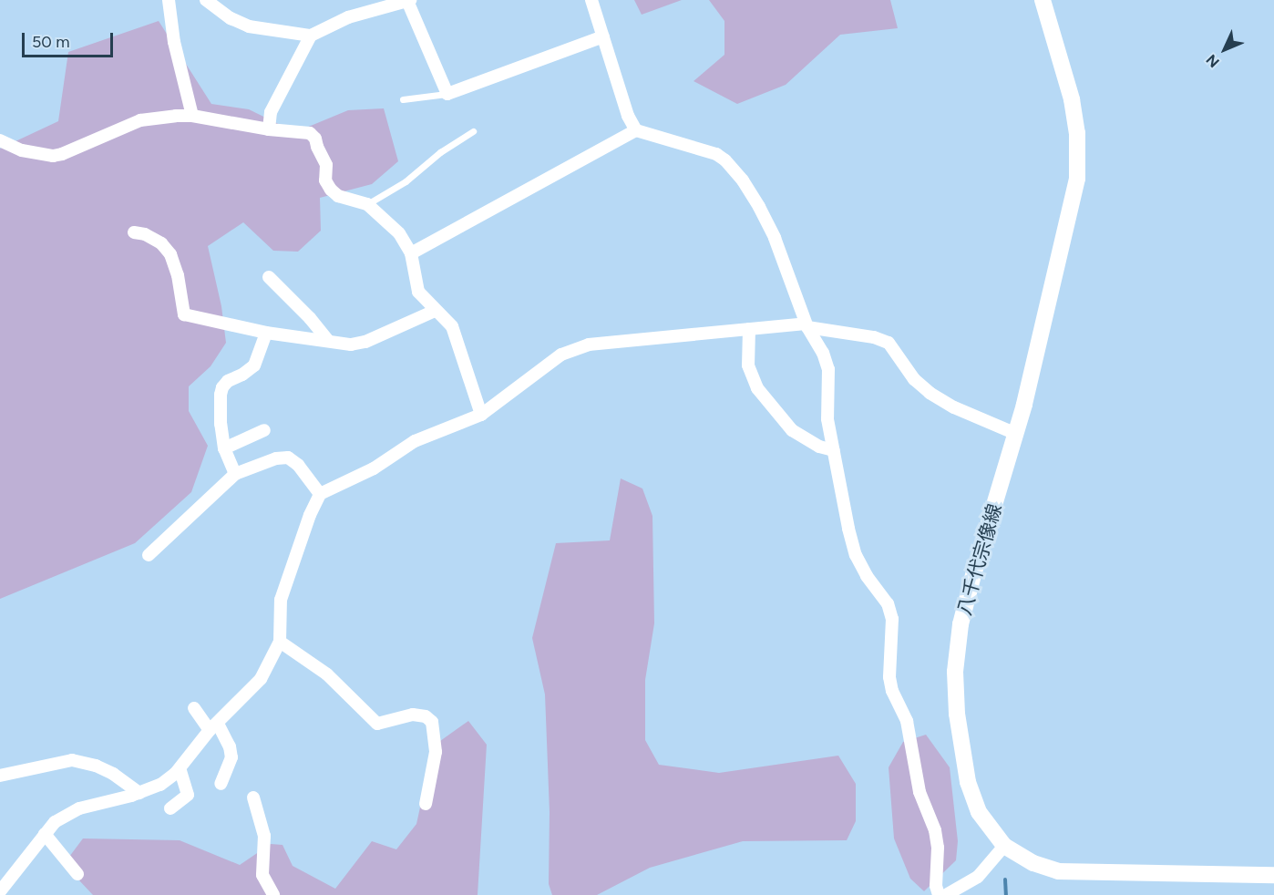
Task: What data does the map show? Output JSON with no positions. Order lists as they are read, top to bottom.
{
  "streets": {
    "main road": ["八千代宗像線"]
  },
  "scale_bar": "50 m",
  "north": "bottom left"
}
